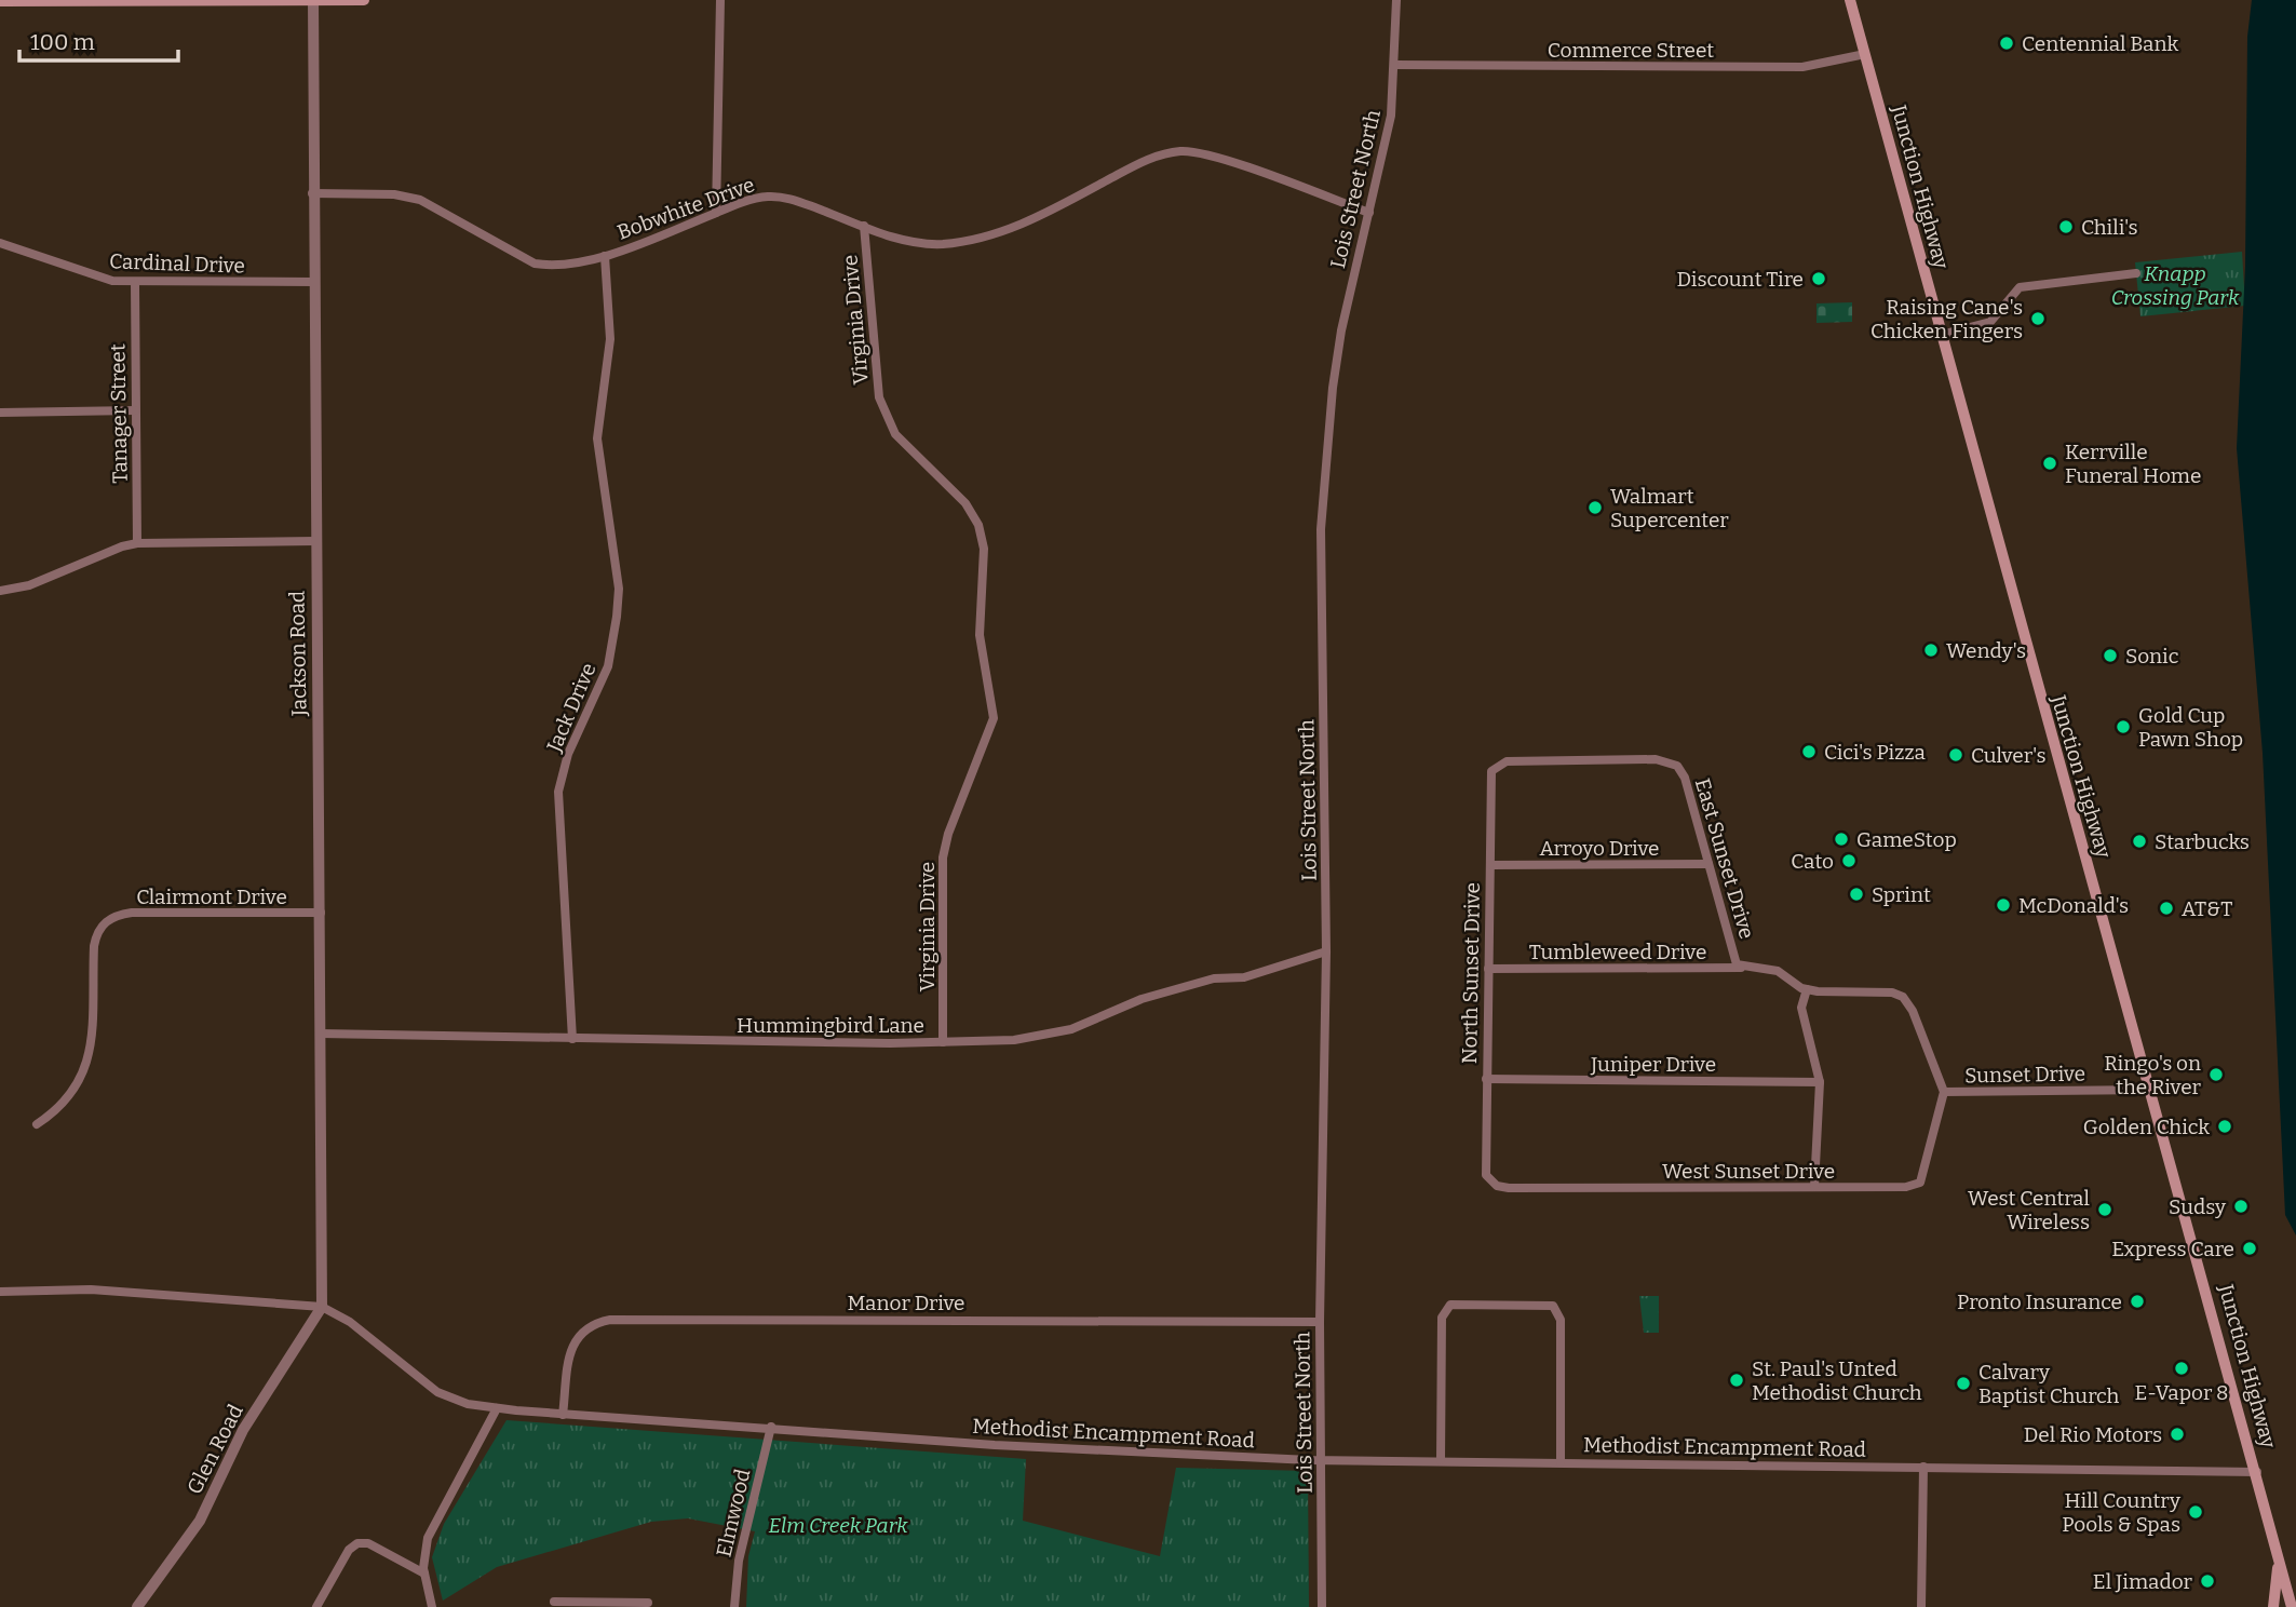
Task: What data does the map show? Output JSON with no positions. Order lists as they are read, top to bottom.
{
  "streets": {
    "main road": ["Junction Highway"],
    "street": [
      "Commerce Street",
      "Lois Street North",
      "Bobwhite Drive",
      "Cardinal Drive",
      "Virginia Drive",
      "Tanager Street",
      "Jackson Road",
      "Jack Drive",
      "Arroyo Drive",
      "East Sunset Drive",
      "Clairmont Drive",
      "Tumbleweed Drive",
      "North Sunset Drive",
      "Hummingbird Lane",
      "Juniper Drive",
      "Sunset Drive",
      "West Sunset Drive",
      "Manor Drive",
      "Methodist Encampment Road",
      "Glen Road",
      "Elmwood"
    ]
  },
  "crossings": [
    ["Commerce Street", "Junction Highway"],
    ["Commerce Street", "Lois Street North"],
    ["Junction Highway", "Sunset Drive"],
    ["Junction Highway", "Methodist Encampment Road"],
    ["Lois Street North", "Bobwhite Drive"],
    ["Lois Street North", "Hummingbird Lane"],
    ["Lois Street North", "Manor Drive"],
    ["Lois Street North", "Methodist Encampment Road"],
    ["Bobwhite Drive", "Virginia Drive"],
    ["Bobwhite Drive", "Jackson Road"],
    ["Bobwhite Drive", "Jack Drive"],
    ["Cardinal Drive", "Tanager Street"],
    ["Cardinal Drive", "Jackson Road"],
    ["Virginia Drive", "Hummingbird Lane"],
    ["Jackson Road", "Clairmont Drive"],
    ["Jackson Road", "Hummingbird Lane"],
    ["Jackson Road", "Methodist Encampment Road"],
    ["Jackson Road", "Glen Road"],
    ["Jack Drive", "Hummingbird Lane"],
    ["Arroyo Drive", "East Sunset Drive"],
    ["Arroyo Drive", "North Sunset Drive"],
    ["East Sunset Drive", "Tumbleweed Drive"],
    ["East Sunset Drive", "North Sunset Drive"],
    ["East Sunset Drive", "Sunset Drive"],
    ["East Sunset Drive", "West Sunset Drive"],
    ["Tumbleweed Drive", "North Sunset Drive"],
    ["North Sunset Drive", "Juniper Drive"],
    ["North Sunset Drive", "West Sunset Drive"],
    ["Sunset Drive", "West Sunset Drive"],
    ["Manor Drive", "Methodist Encampment Road"],
    ["Methodist Encampment Road", "Glen Road"],
    ["Methodist Encampment Road", "Elmwood"]
  ],
  "parks": ["Knapp Crossing Park", "Elm Creek Park"],
  "places": [
    "Centennial Bank",
    "Chili's",
    "Discount Tire",
    "Raising Cane's Chicken Fingers",
    "Kerrville Funeral Home",
    "Walmart Supercenter",
    "Wendy's",
    "Sonic",
    "Gold Cup Pawn Shop",
    "Cici's Pizza",
    "Culver's",
    "GameStop",
    "Starbucks",
    "Cato",
    "Sprint",
    "McDonald's",
    "AT&T",
    "Ringo's on the River",
    "Golden Chick",
    "Sudsy",
    "West Central Wireless",
    "Express Care",
    "Pronto Insurance",
    "E-Vapor 8",
    "St. Paul's Unted Methodist Church",
    "Calvary Baptist Church",
    "Del Rio Motors",
    "Hill Country Pools & Spas",
    "El Jimador"
  ],
  "scale_bar": "100 m"
}
